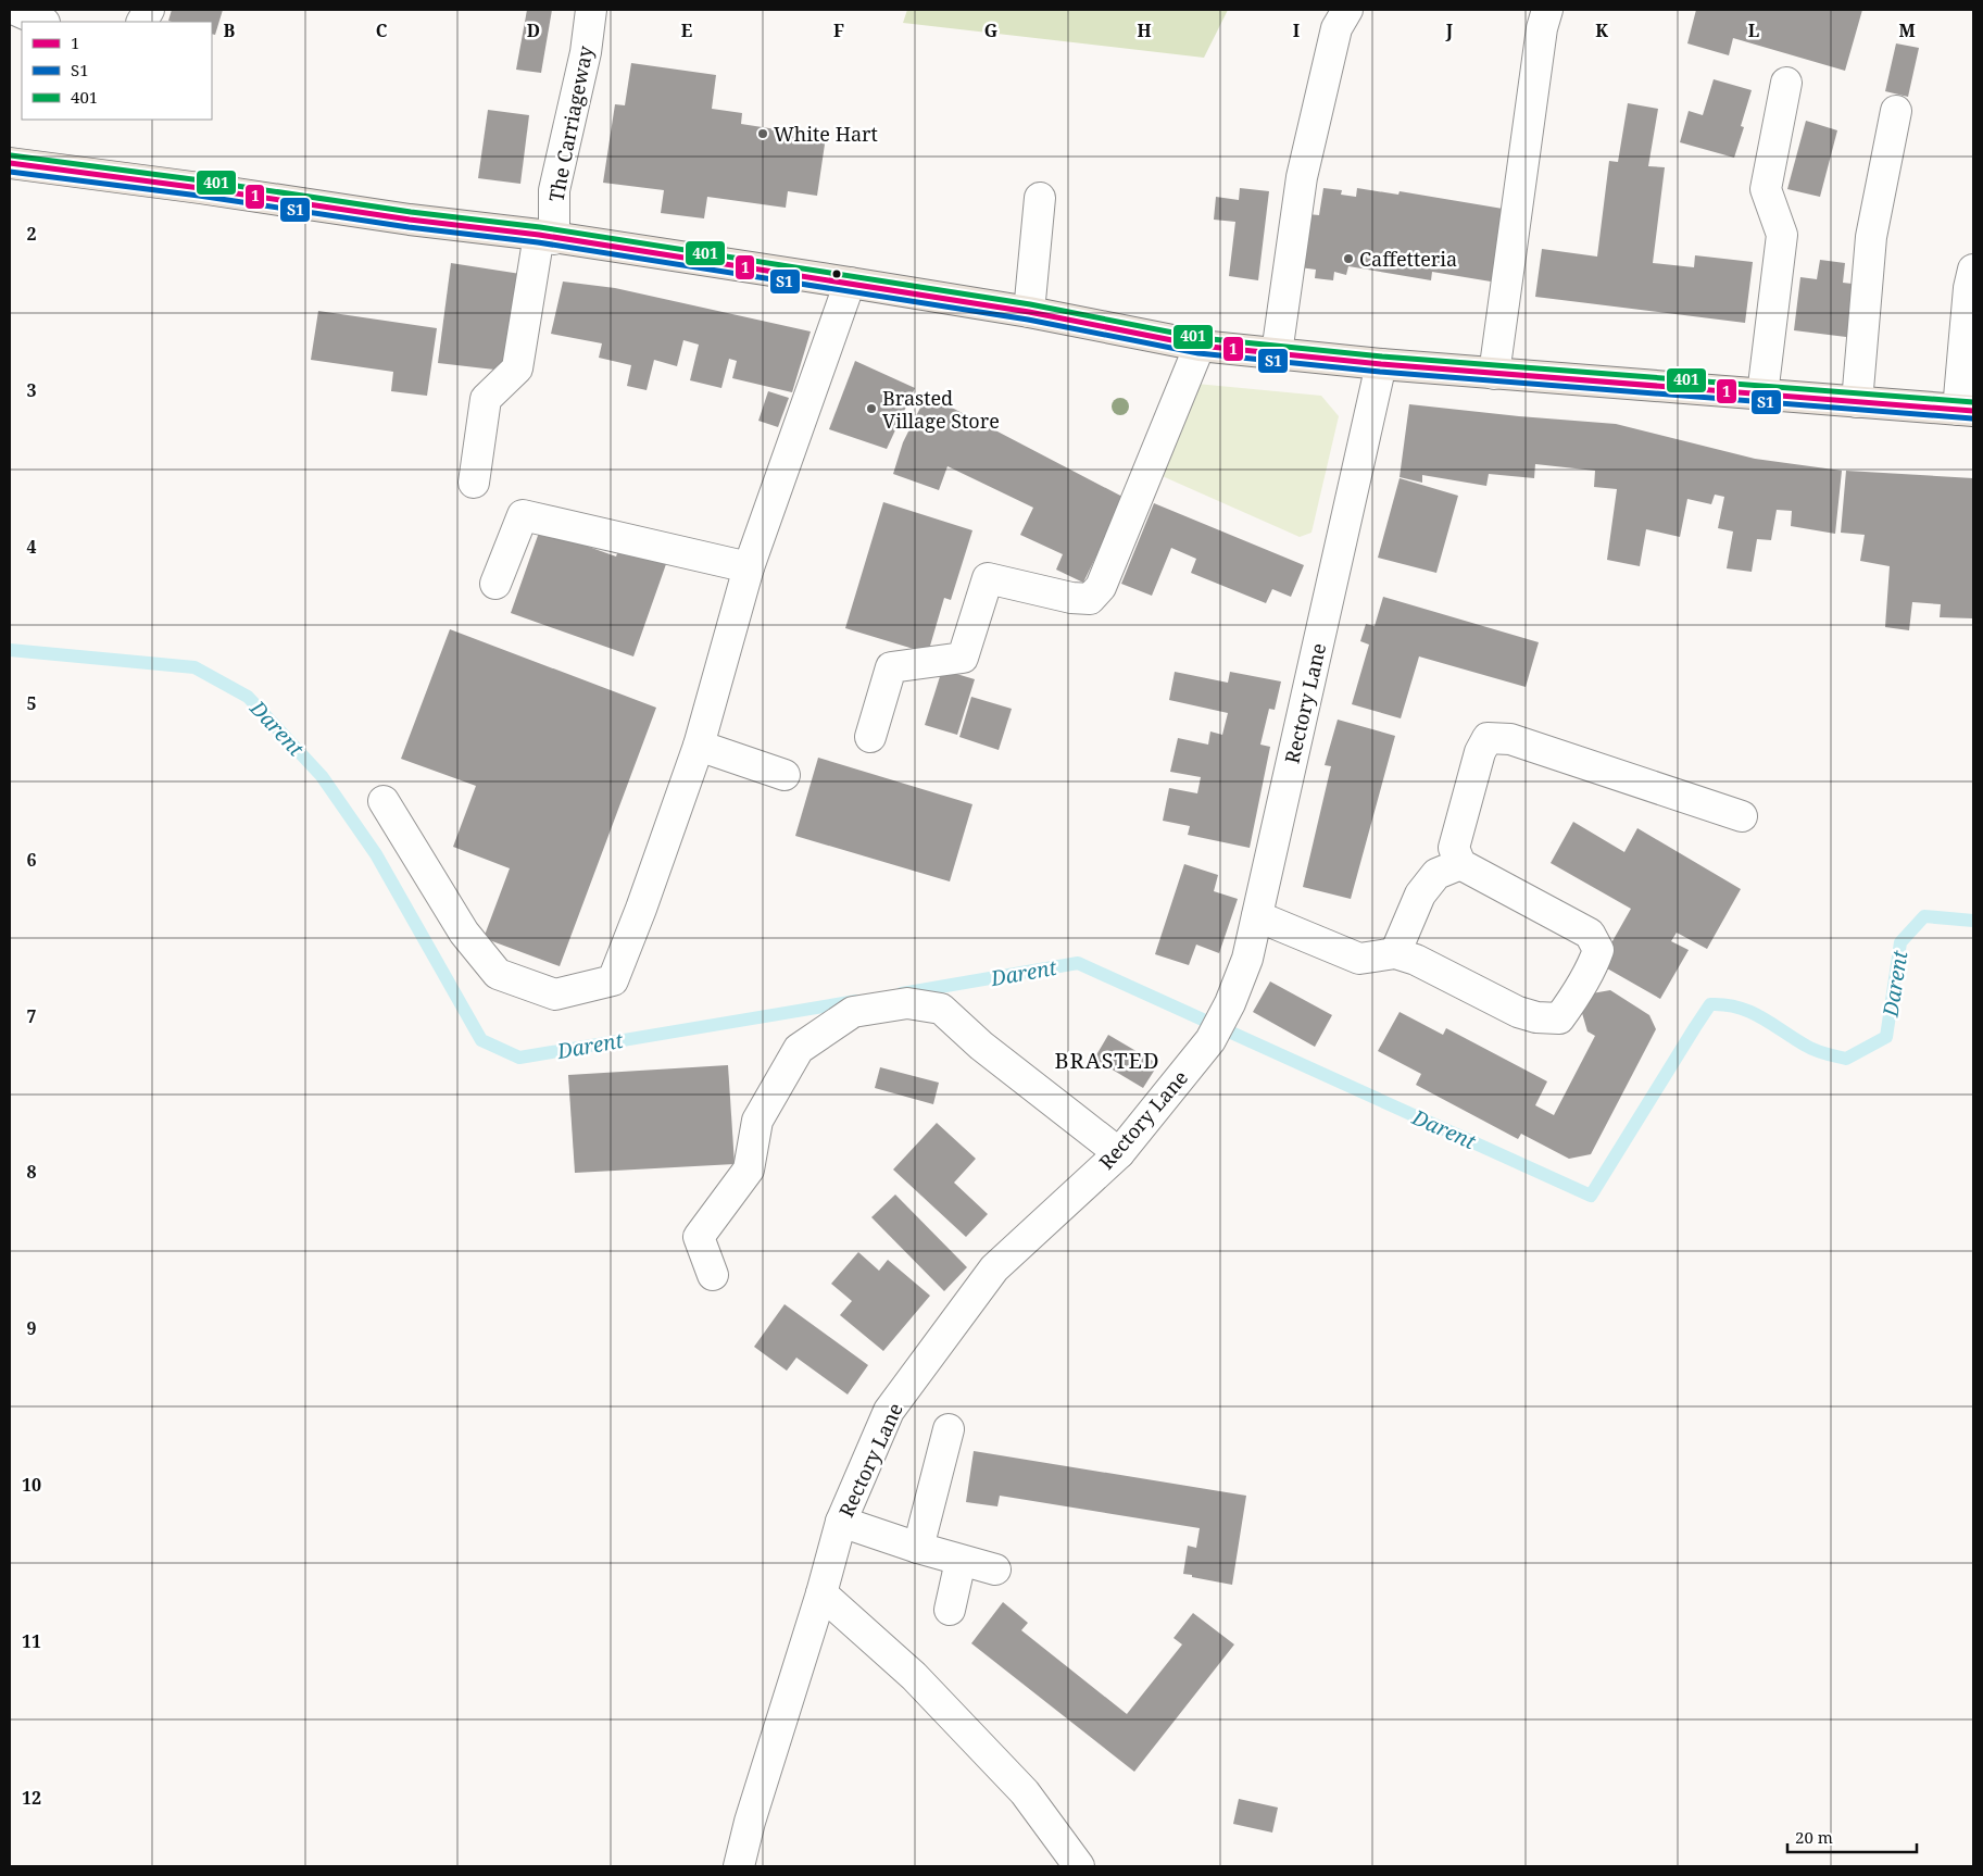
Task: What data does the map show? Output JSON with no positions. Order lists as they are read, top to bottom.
{
  "streets": {
    "street": ["The Carriageway", "Rectory Lane"]
  },
  "districts": ["BRASTED"],
  "water": ["Darent"],
  "places": ["White Hart", "Caffetteria", "Brasted Village Store"],
  "lines": ["transit line 401", "transit line 1", "transit line S1"],
  "legend": ["1", "S1", "401"],
  "scale_bar": "20 m",
  "grid": {
    "columns": [
      "B",
      "C",
      "D",
      "E",
      "F",
      "G",
      "H",
      "I",
      "J",
      "K",
      "L",
      "M"
    ],
    "rows": [
      "2",
      "3",
      "4",
      "5",
      "6",
      "7",
      "8",
      "9",
      "10",
      "11",
      "12"
    ]
  }
}
